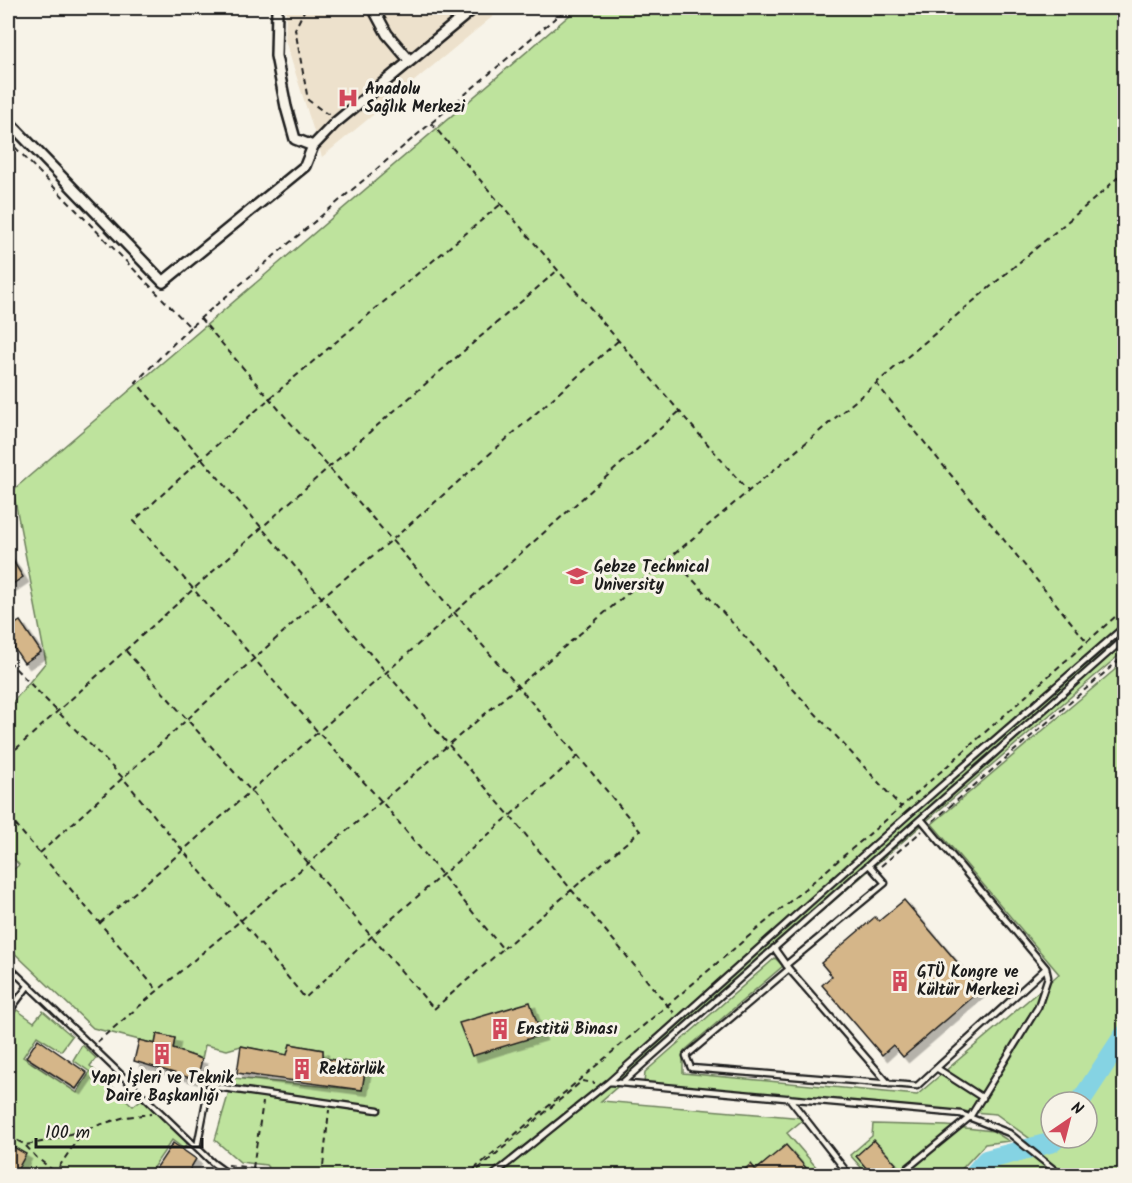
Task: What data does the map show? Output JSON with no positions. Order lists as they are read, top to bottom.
{
  "places": {
    "hospital": ["Anadolu Sağlık Merkezi"],
    "school or university": ["Gebze Technical University"],
    "building": [
      "GTÜ Kongre ve Kültür Merkezi",
      "Enstitü Binası",
      "Yapı İşleri ve Teknik Daire Başkanlığı",
      "Rektörlük"
    ]
  },
  "scale_bar": "100 m",
  "north": "top right"
}
